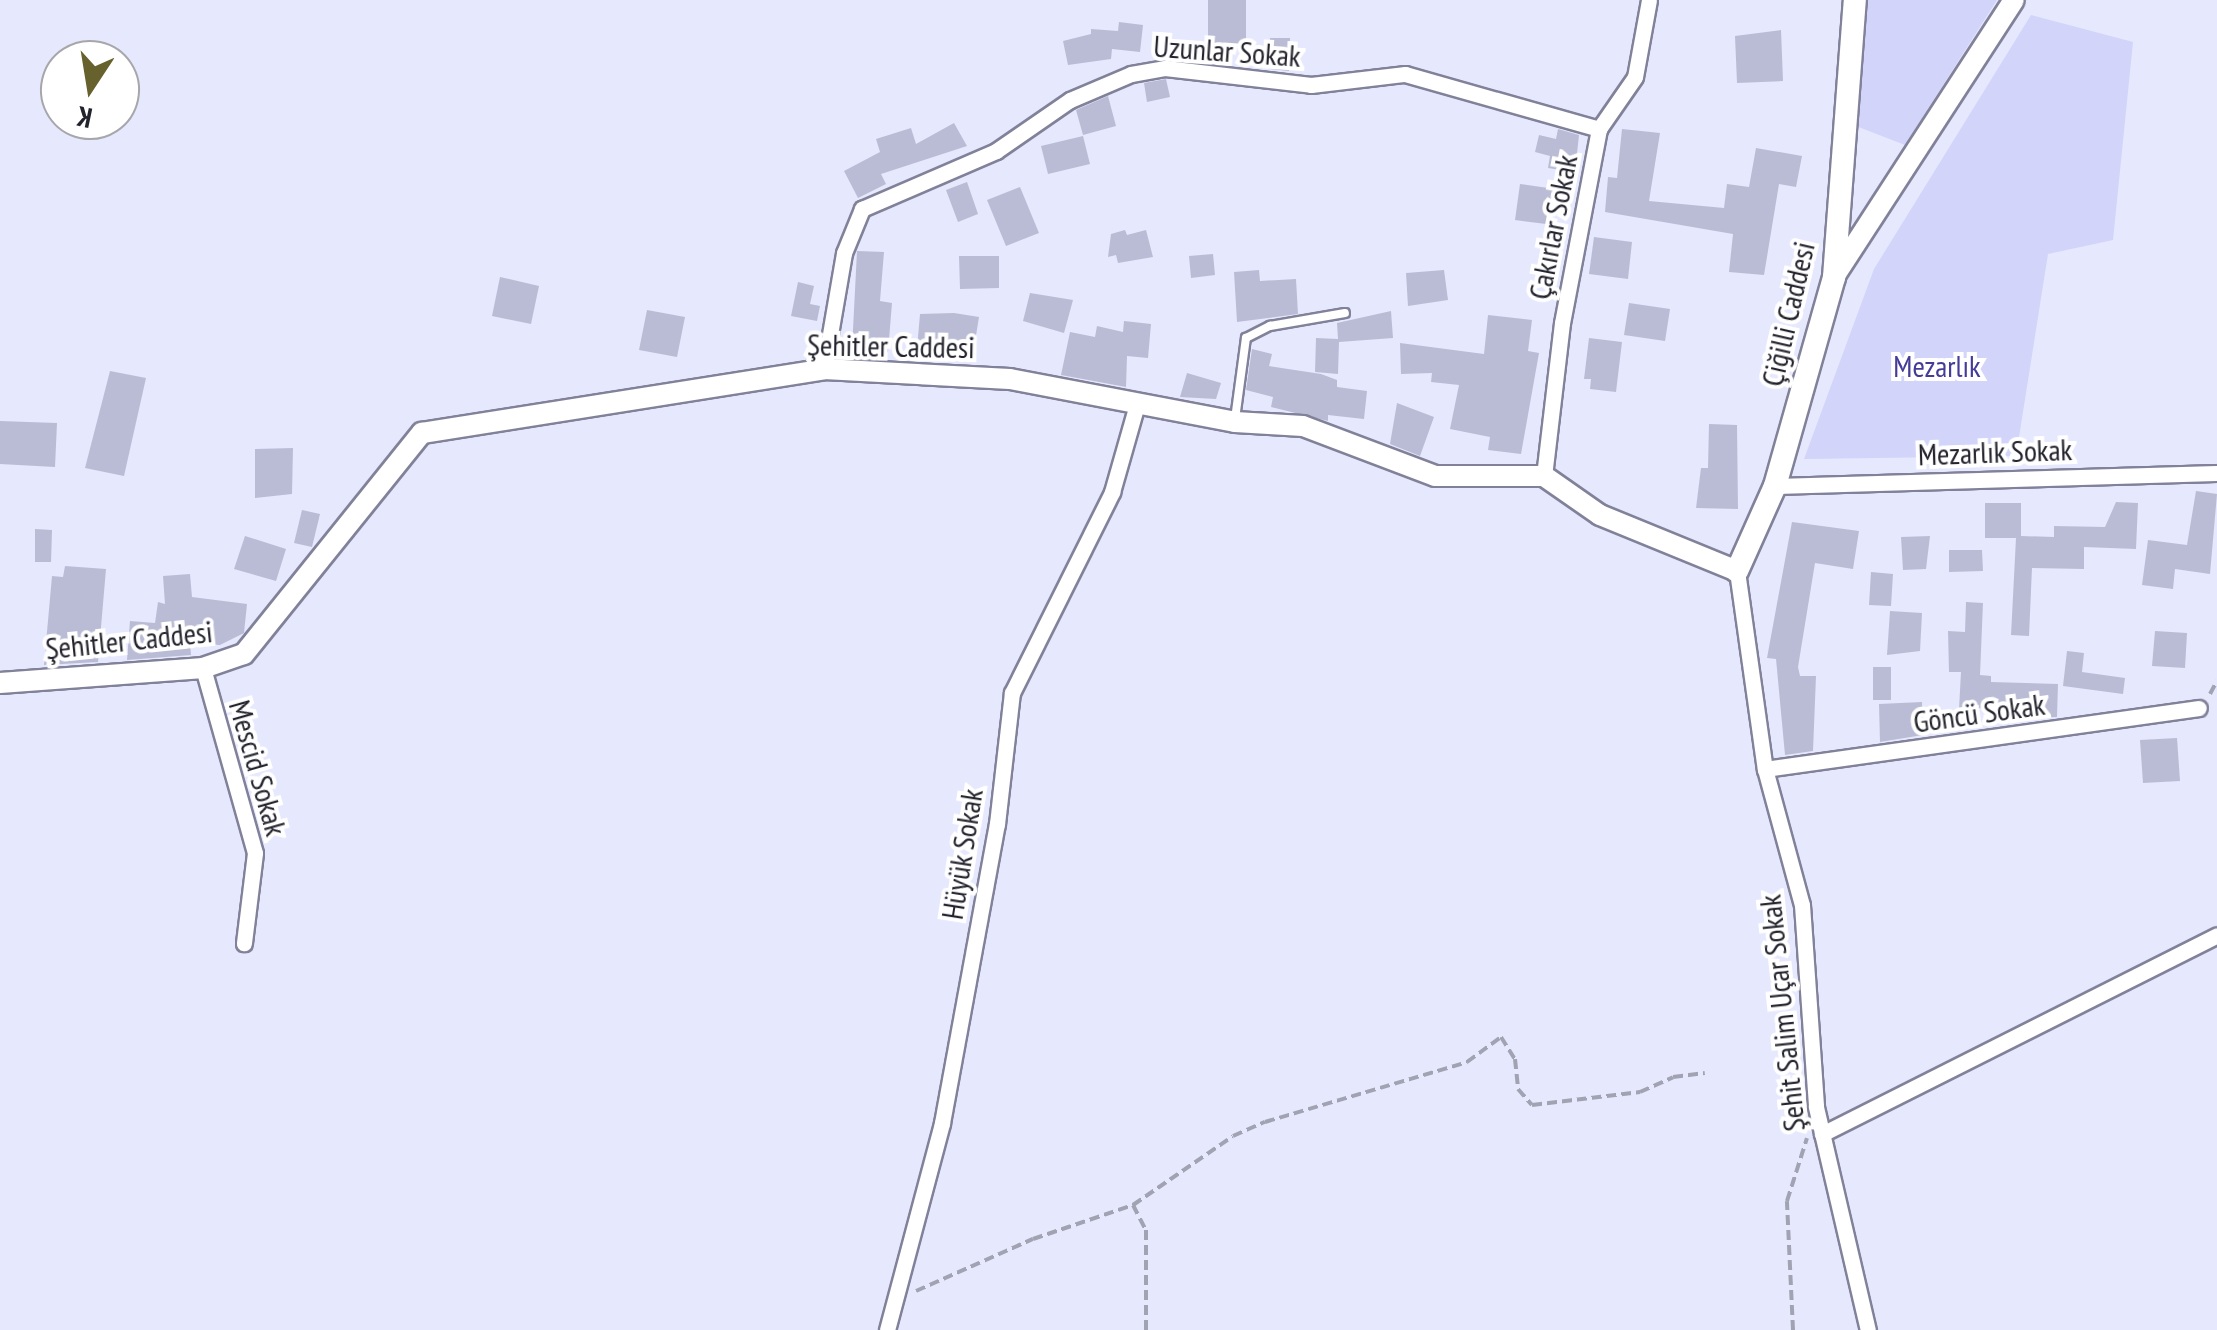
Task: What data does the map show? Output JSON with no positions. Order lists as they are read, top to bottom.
{
  "streets": {
    "main road": ["Çiğilli Caddesi"],
    "street": [
      "Uzunlar Sokak",
      "Çakırlar Sokak",
      "Şehitler Caddesi",
      "Mezarlık Sokak",
      "Göncü Sokak",
      "Mescid Sokak",
      "Hüyük Sokak",
      "Şehit Salim Uçar Sokak"
    ]
  },
  "crossings": [
    ["Uzunlar Sokak", "Çakırlar Sokak"],
    ["Uzunlar Sokak", "Şehitler Caddesi"],
    ["Çakırlar Sokak", "Şehitler Caddesi"],
    ["Çiğilli Caddesi", "Mezarlık Sokak"],
    ["Çiğilli Caddesi", "Şehit Salim Uçar Sokak"],
    ["Şehitler Caddesi", "Mescid Sokak"],
    ["Şehitler Caddesi", "Hüyük Sokak"],
    ["Göncü Sokak", "Şehit Salim Uçar Sokak"]
  ],
  "parks": ["Mezarlık"],
  "north": "bottom"
}
